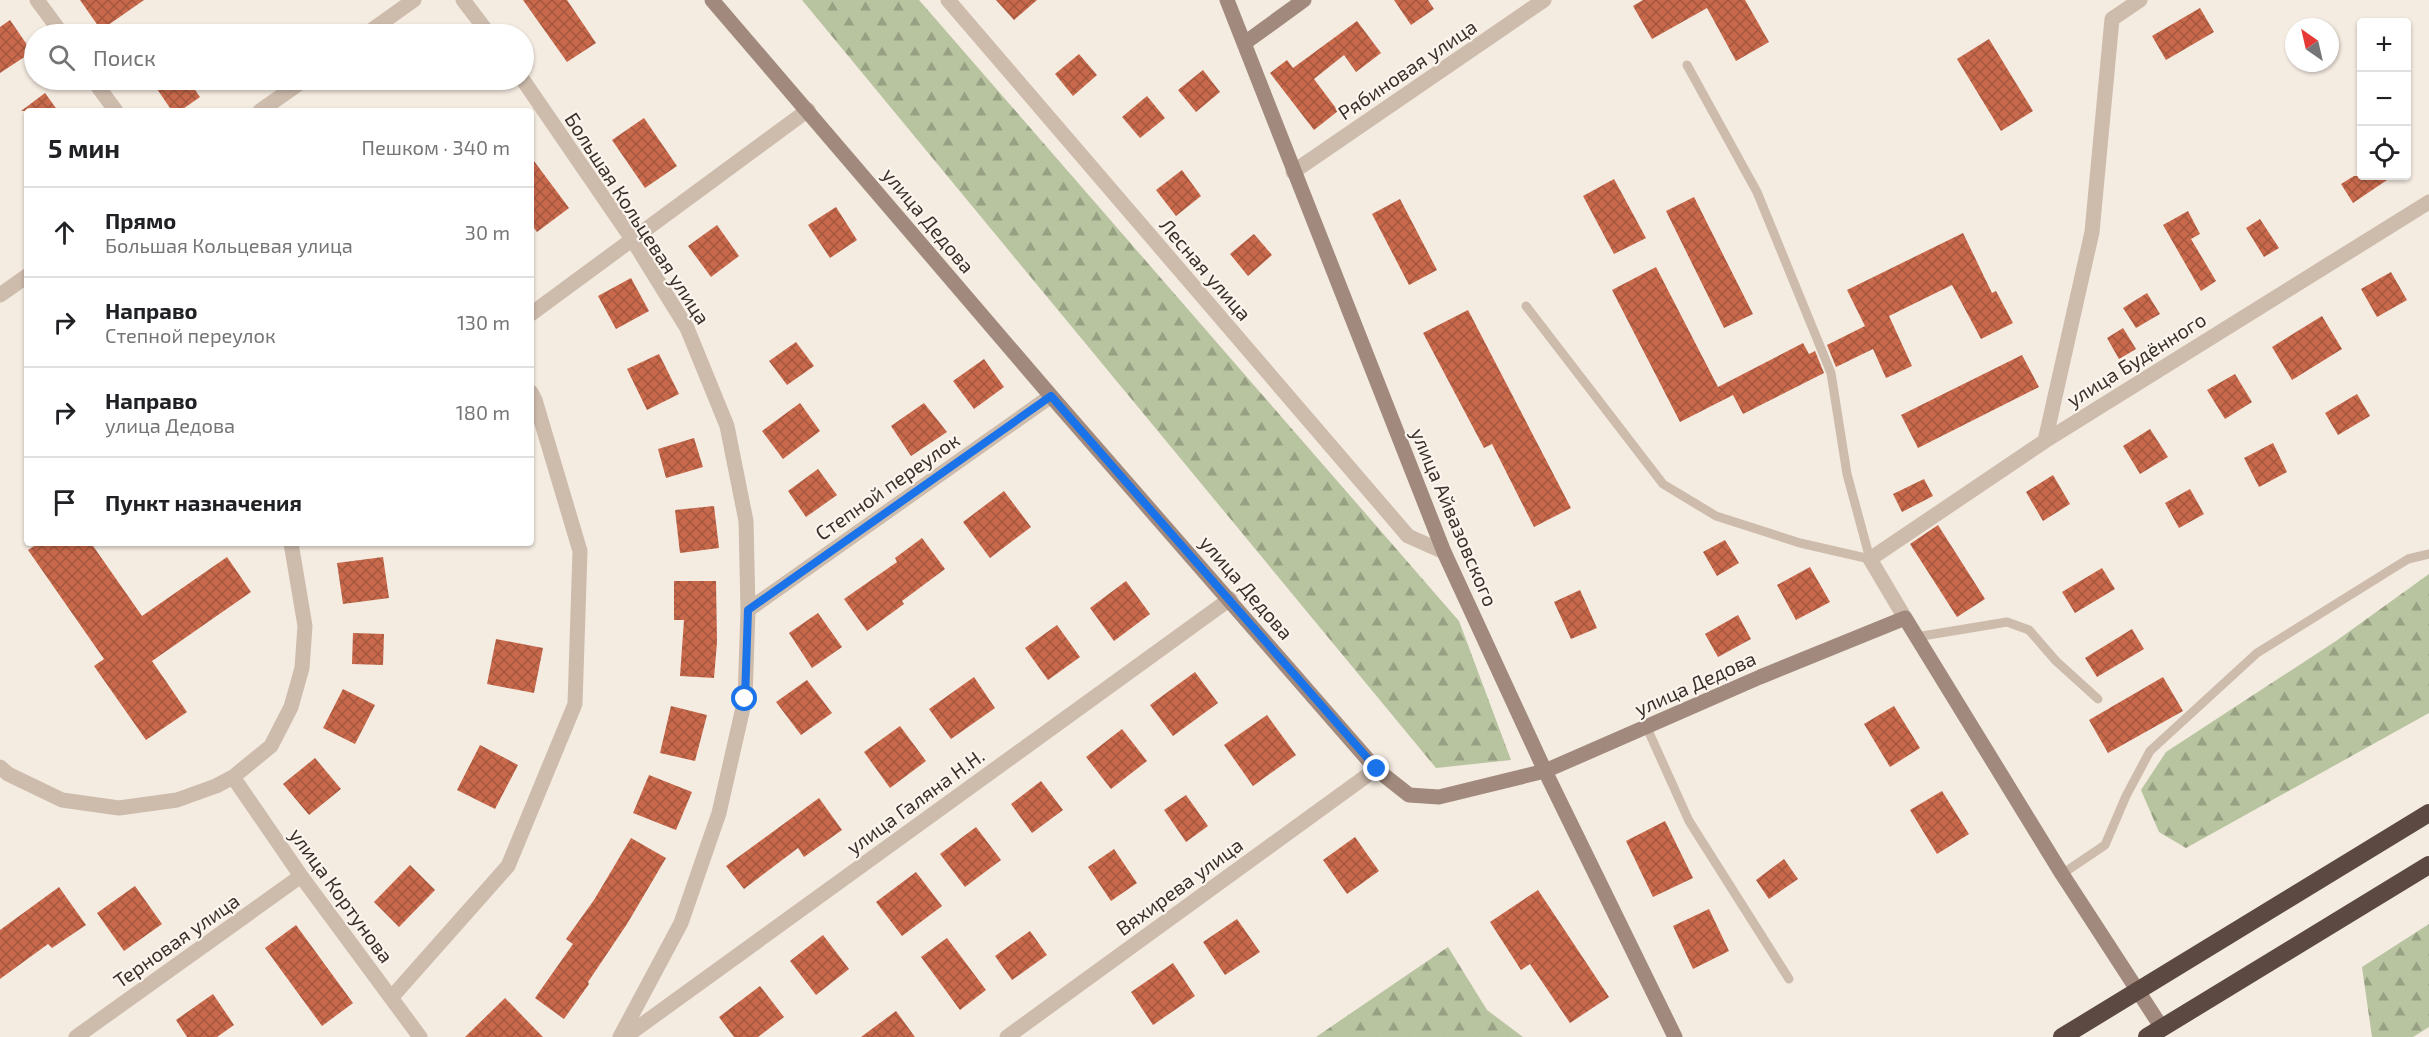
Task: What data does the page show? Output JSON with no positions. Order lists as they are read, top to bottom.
{
  "streets": {
    "street": [
      "Рябиновая улица",
      "Большая Кольцевая улица",
      "улица Дедова",
      "Лесная улица",
      "улица Будённого",
      "Степной переулок",
      "улица Айвазовского",
      "улица Галяна Н.Н.",
      "Вяхирева улица",
      "улица Кортунова",
      "Терновая улица"
    ]
  },
  "crossings": [
    ["Рябиновая улица", "улица Айвазовского"],
    ["Большая Кольцевая улица", "Степной переулок"],
    ["улица Дедова", "Степной переулок"],
    ["улица Дедова", "улица Айвазовского"],
    ["улица Дедова", "улица Галяна Н.Н."],
    ["улица Дедова", "Вяхирева улица"],
    ["Лесная улица", "улица Айвазовского"],
    ["улица Кортунова", "Терновая улица"]
  ],
  "north": "top left",
  "page": {
    "map_buttons": ["+", "−"],
    "search": "Поиск",
    "heading": ["5 мин", "Пешком · 340 m"],
    "list": [
      ["Прямо", "Большая Кольцевая улица", "30 m"],
      ["Направо", "Степной переулок", "130 m"],
      ["Направо", "улица Дедова", "180 m"],
      "Пункт назначения"
    ]
  }
}
